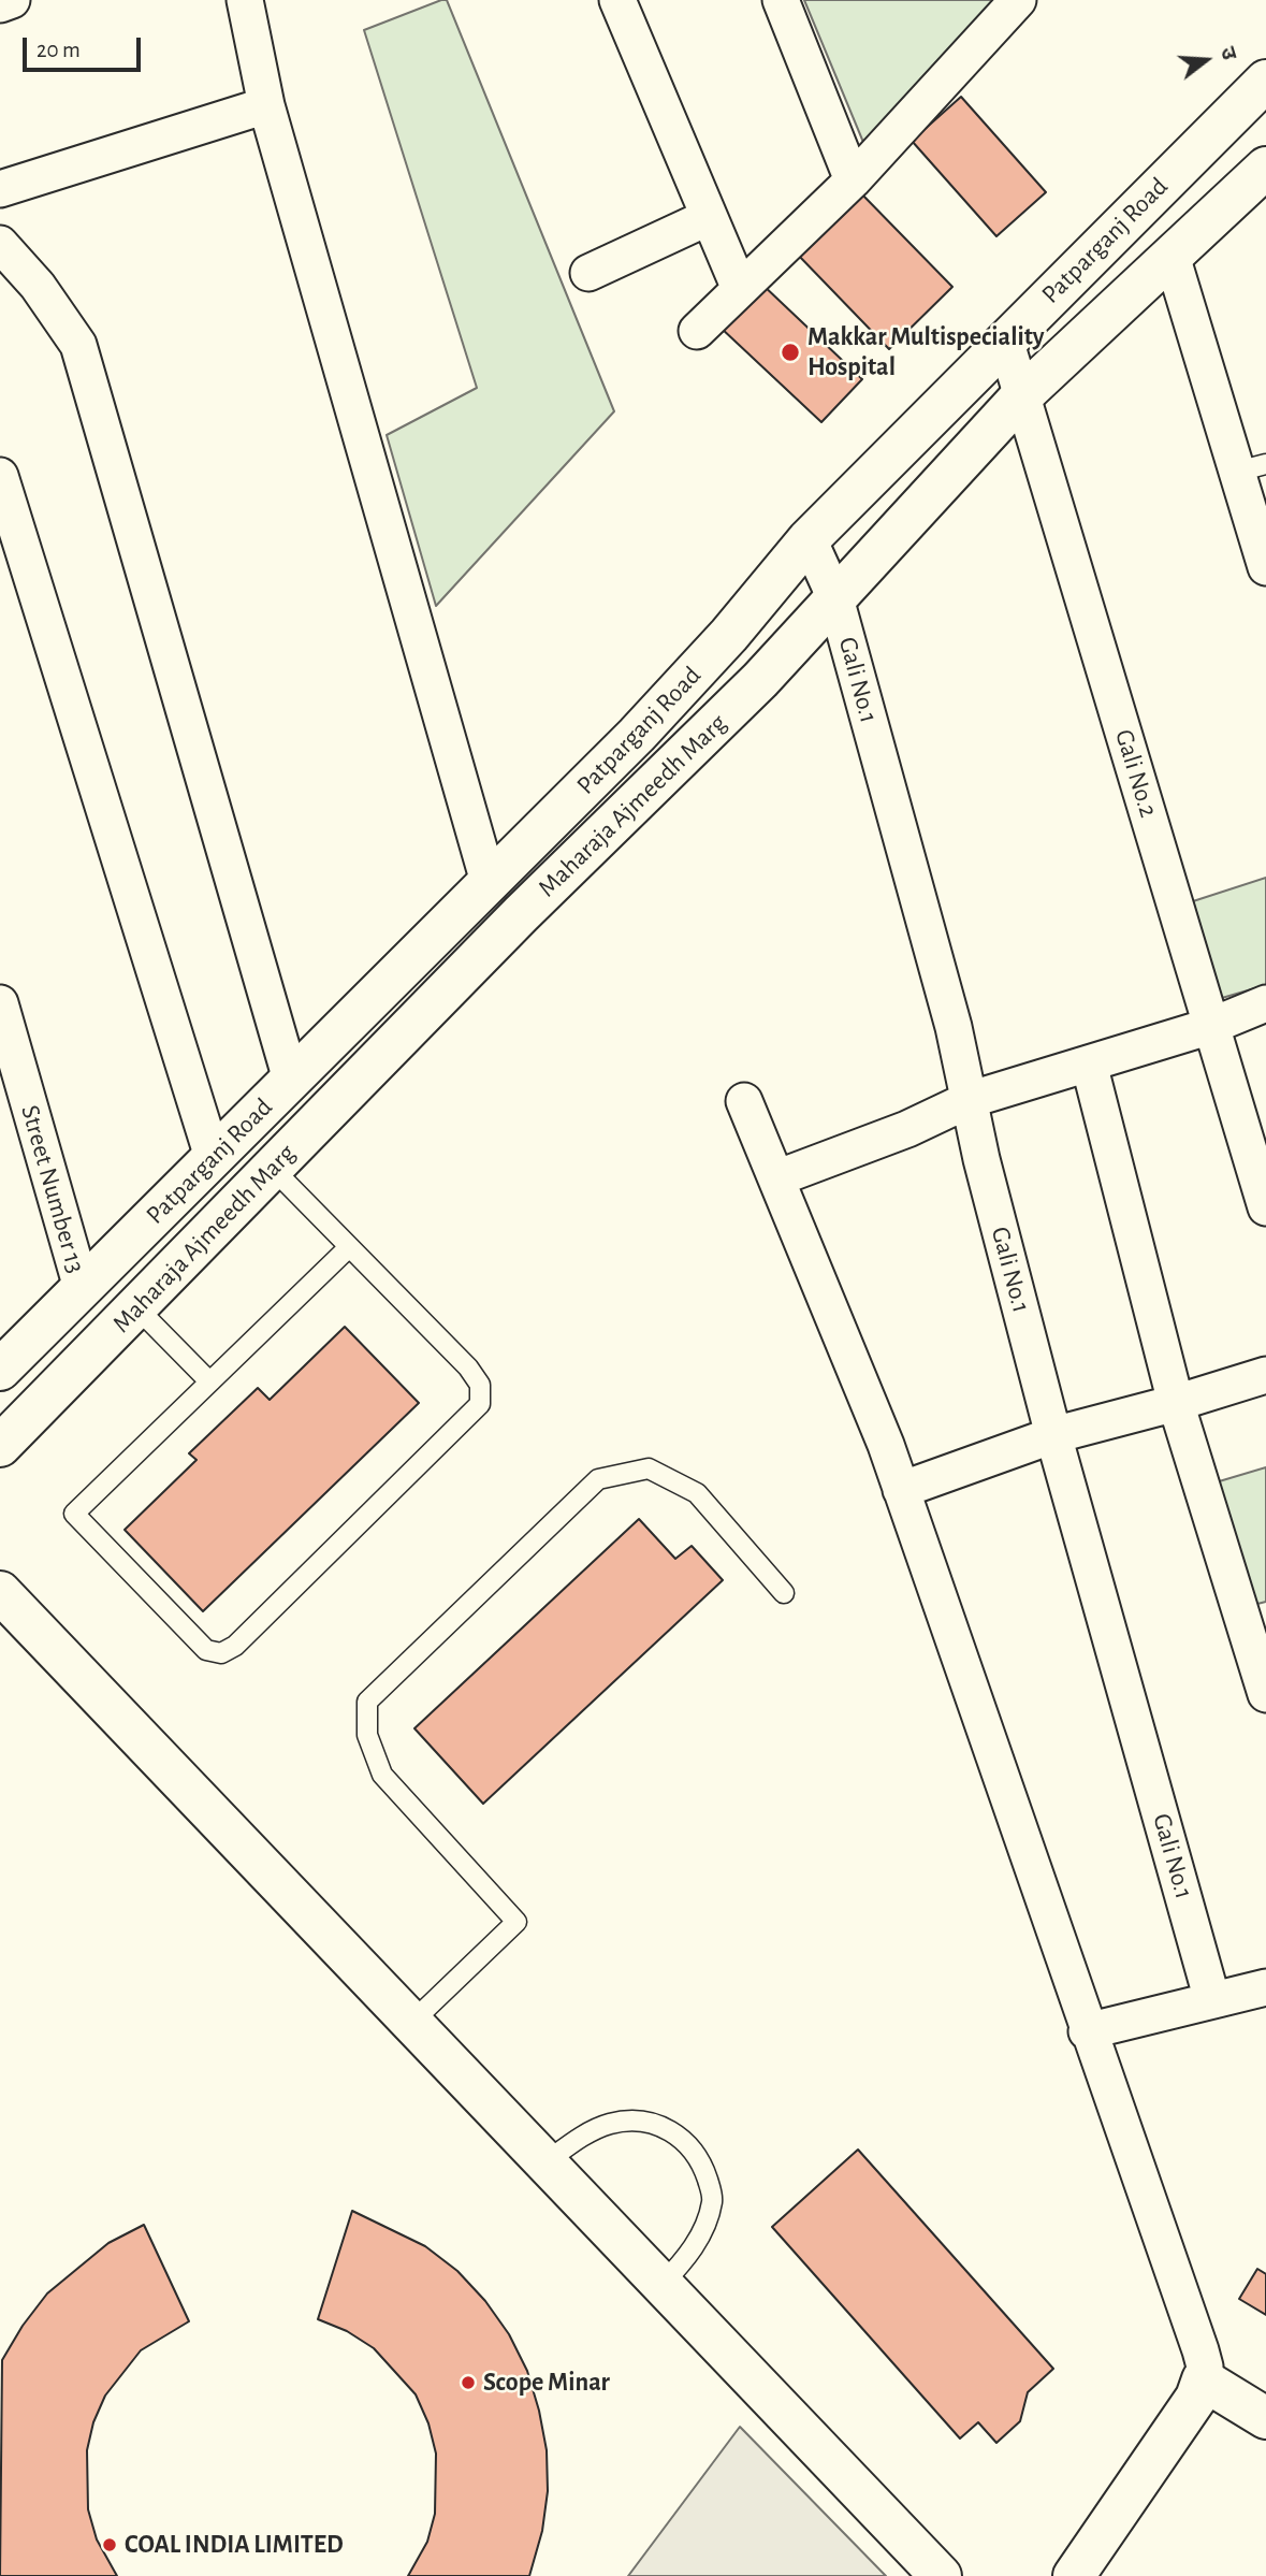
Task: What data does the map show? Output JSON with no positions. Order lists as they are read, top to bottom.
{
  "streets": {
    "main road": ["Patparganj Road", "Maharaja Ajmeedh Marg"],
    "street": ["Gali No.1", "Gali No.2", "Street Number 13"]
  },
  "crossings": [
    ["Patparganj Road", "Gali No.1"],
    ["Patparganj Road", "Gali No.2"],
    ["Patparganj Road", "Street Number 13"],
    ["Gali No.1", "Maharaja Ajmeedh Marg"],
    ["Gali No.2", "Maharaja Ajmeedh Marg"]
  ],
  "places": ["Makkar Multispeciality Hospital", "Scope Minar", "COAL INDIA LIMITED"],
  "scale_bar": "20 m",
  "north": "right"
}
